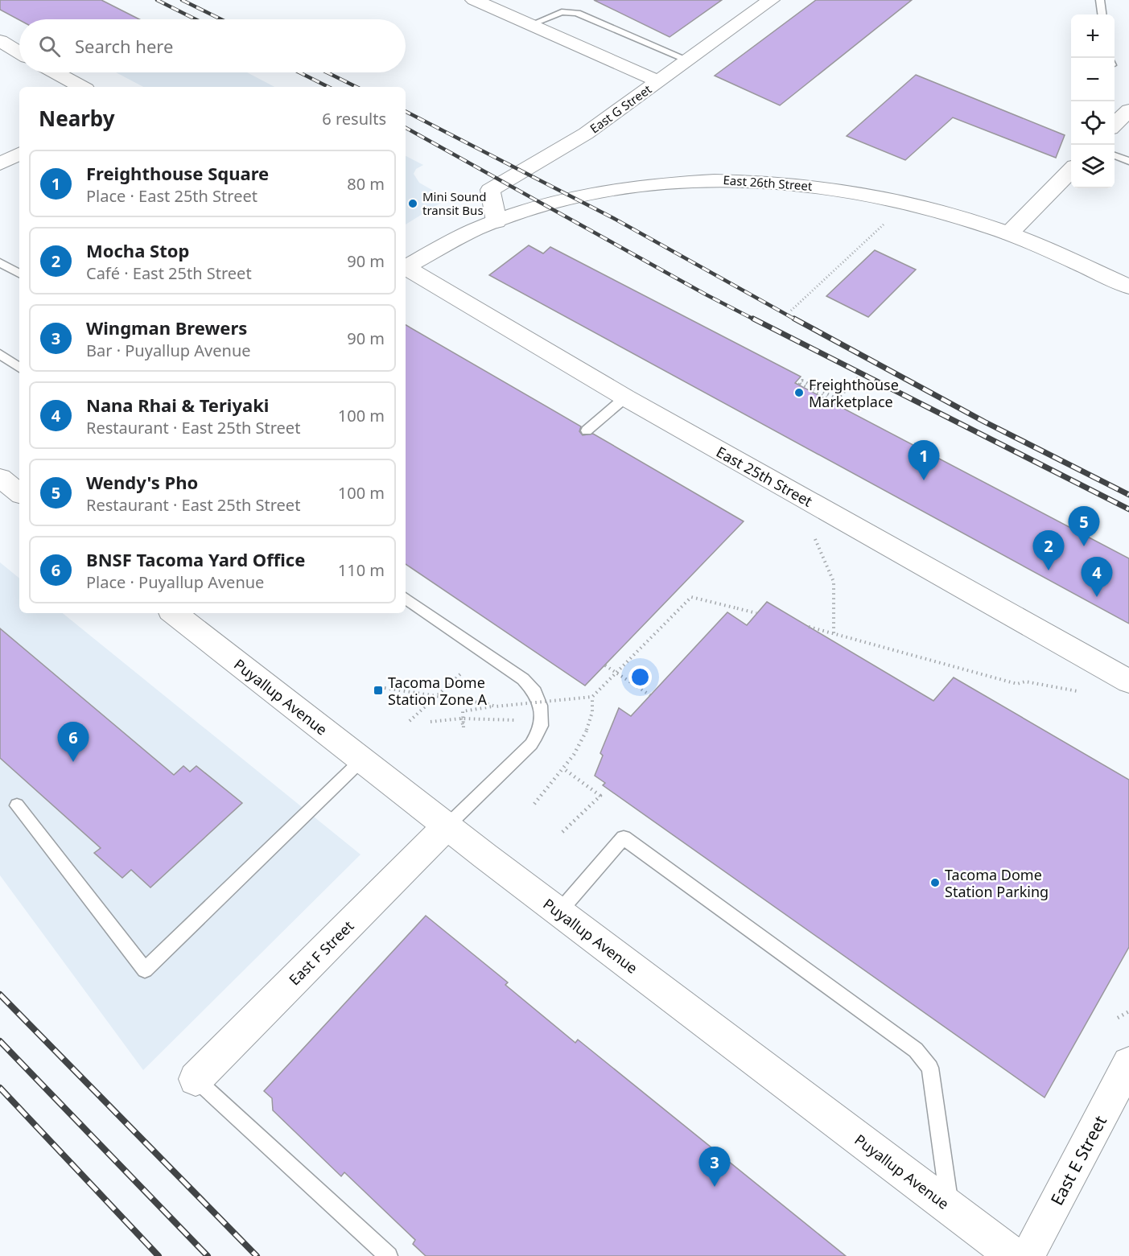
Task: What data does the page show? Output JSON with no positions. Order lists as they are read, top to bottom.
{
  "streets": {
    "street": [
      "East G Street",
      "East 26th Street",
      "East 25th Street",
      "Puyallup Avenue",
      "East F Street",
      "East E Street"
    ]
  },
  "crossings": [
    ["East G Street", "East 26th Street"],
    ["Puyallup Avenue", "East F Street"]
  ],
  "places": {
    "other": ["Mini Sound transit Bus", "Freighthouse Marketplace", "Tacoma Dome Station Parking"],
    "transit": ["Tacoma Dome Station Zone A"]
  },
  "page": {
    "map_buttons": ["+", "−"],
    "search": "Search here",
    "heading": ["Nearby", "6 results"],
    "list": [
      {
        "mark": "1",
        "name": "Freighthouse Square",
        "note": "Place · East 25th Street",
        "value": "80 m"
      },
      {
        "mark": "2",
        "name": "Mocha Stop",
        "note": "Café · East 25th Street",
        "value": "90 m"
      },
      {
        "mark": "3",
        "name": "Wingman Brewers",
        "note": "Bar · Puyallup Avenue",
        "value": "90 m"
      },
      {
        "mark": "4",
        "name": "Nana Rhai & Teriyaki",
        "note": "Restaurant · East 25th Street",
        "value": "100 m"
      },
      {
        "mark": "5",
        "name": "Wendy's Pho",
        "note": "Restaurant · East 25th Street",
        "value": "100 m"
      },
      {
        "mark": "6",
        "name": "BNSF Tacoma Yard Office",
        "note": "Place · Puyallup Avenue",
        "value": "110 m"
      }
    ],
    "pins": [
      "1",
      "5",
      "2",
      "4",
      "6",
      "3"
    ]
  }
}
